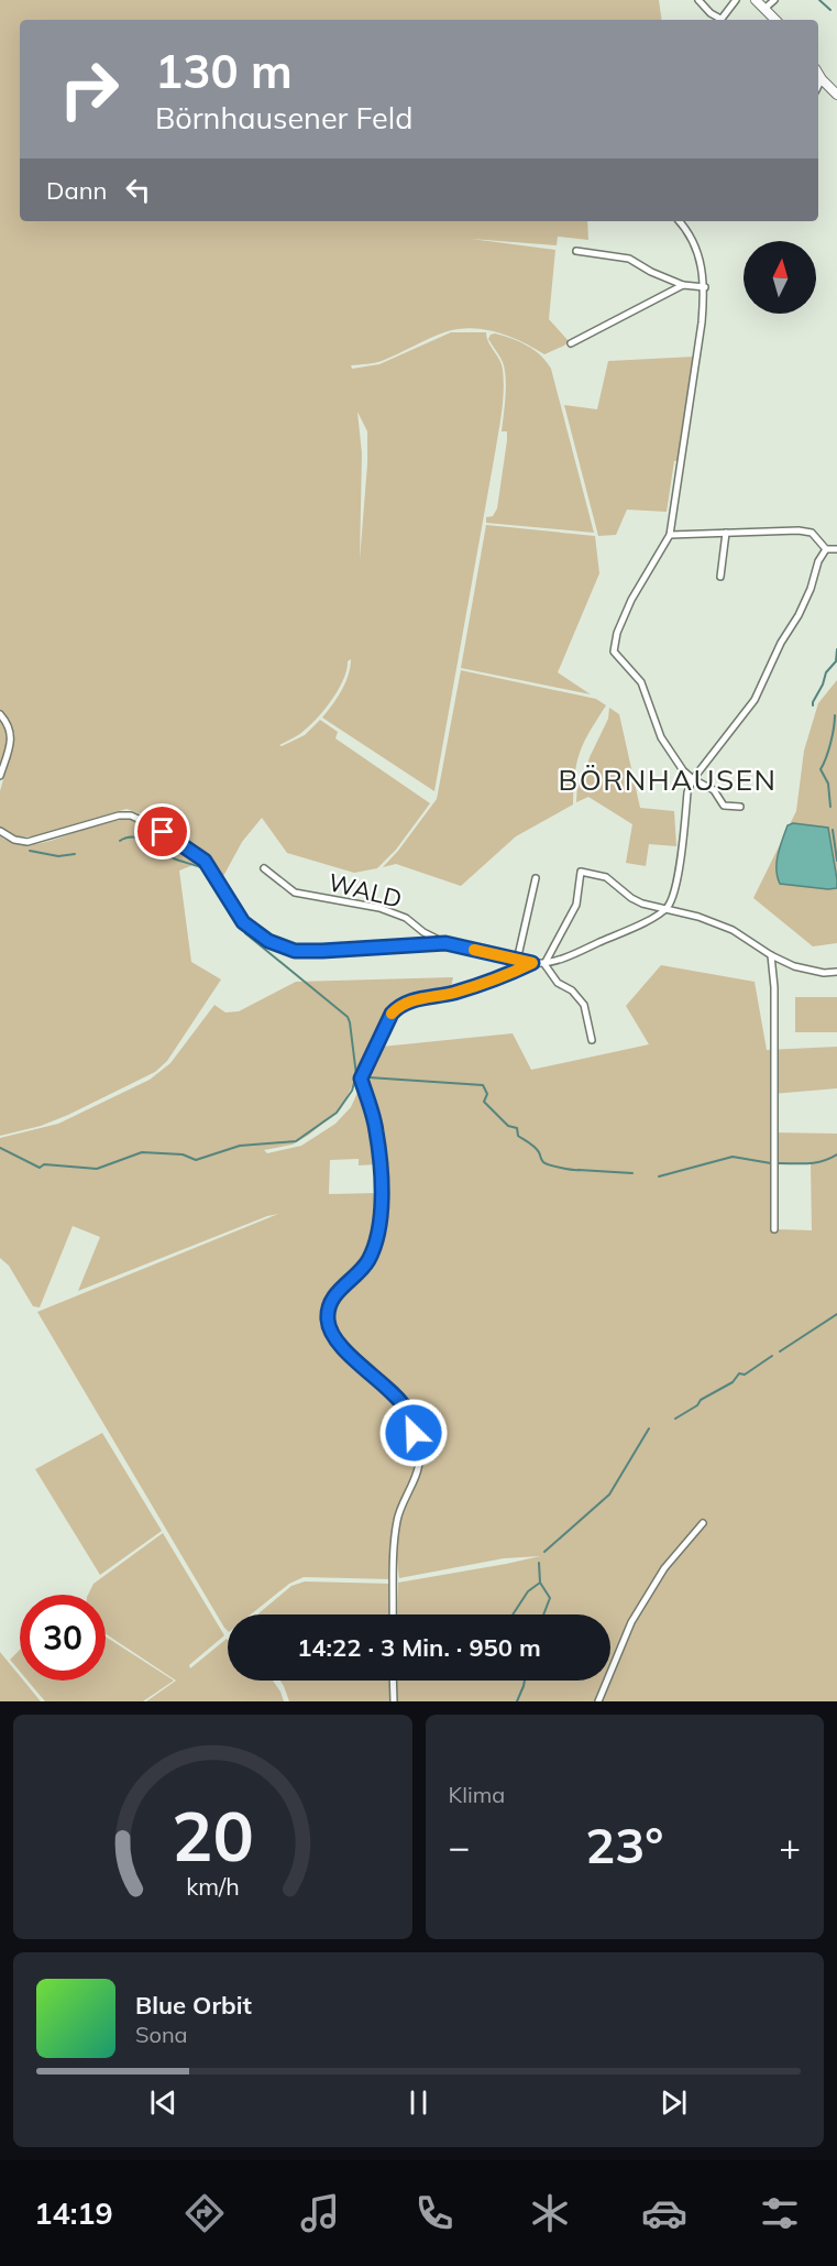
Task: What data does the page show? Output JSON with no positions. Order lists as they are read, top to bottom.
{
  "streets": {
    "street": ["WALD"]
  },
  "districts": ["BÖRNHAUSEN"],
  "north": "top",
  "page": {
    "turn": ["130 m", "Börnhausener Feld"],
    "then": "Dann",
    "limit": "30",
    "trip": "14:22 · 3 Min. · 950 m",
    "tile": "Klima",
    "heat": ["−", "23°", "+"],
    "song": ["Blue Orbit", "Sona"],
    "tabs": "14:19",
    "gauge": ["20", "km/h"]
  }
}
